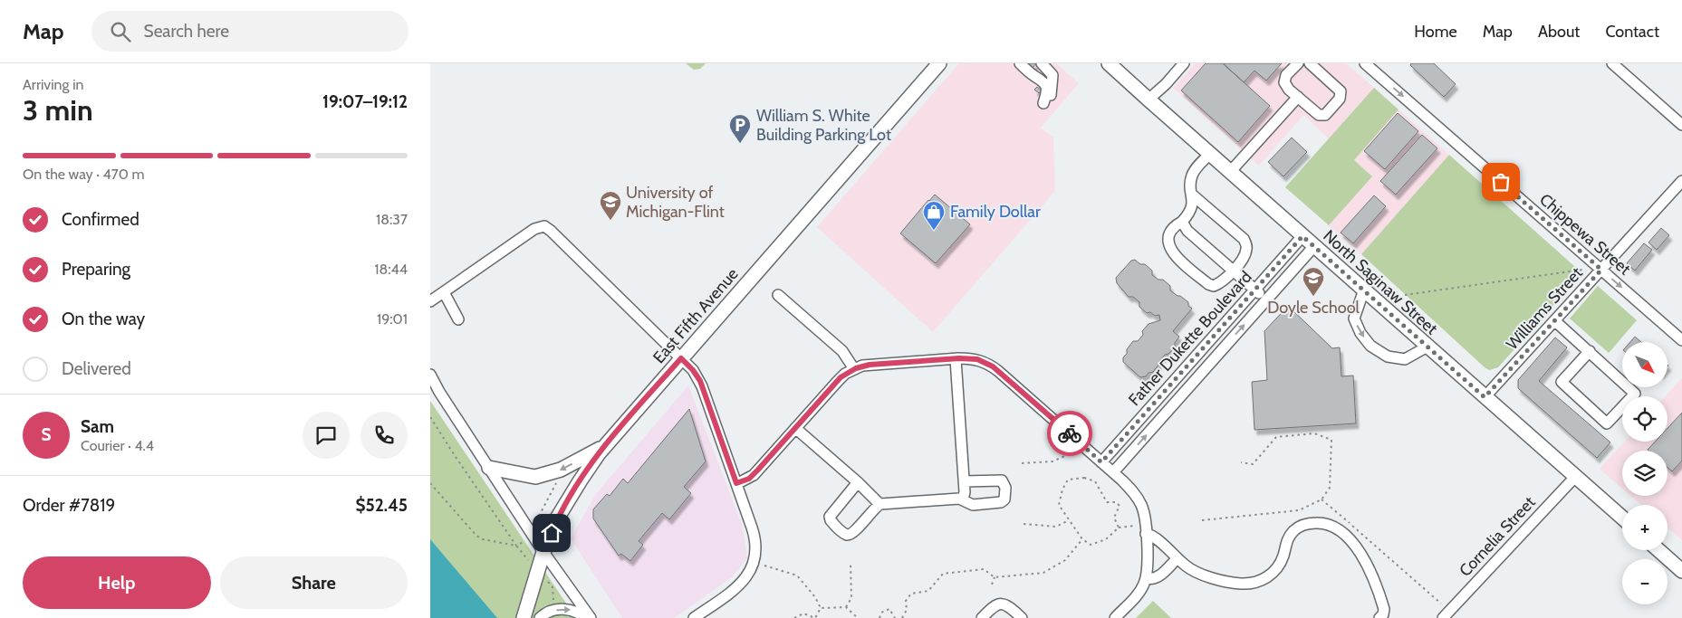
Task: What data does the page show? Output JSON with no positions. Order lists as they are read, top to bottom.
{
  "streets": {
    "main road": ["North Saginaw Street", "East Fifth Avenue"],
    "street": [
      "Chippewa Street",
      "Williams Street",
      "Father Dukette Boulevard",
      "Cornelia Street"
    ]
  },
  "crossings": [
    ["Chippewa Street", "Williams Street"],
    ["North Saginaw Street", "Williams Street"],
    ["North Saginaw Street", "Father Dukette Boulevard"],
    ["North Saginaw Street", "Cornelia Street"]
  ],
  "one_way": ["Chippewa Street"],
  "places": {
    "parking": ["William S. White Building Parking Lot"],
    "school or university": ["University of Michigan-Flint", "Doyle School"],
    "shop": ["Family Dollar"]
  },
  "north": "bottom right",
  "page": {
    "header": "Map",
    "search": "Search here",
    "nav": [
      "Home",
      "Map",
      "About",
      "Contact"
    ],
    "heading": ["3 min", "Arriving in", "19:07–19:12"],
    "panel": [
      "Sam",
      "Courier · 4.4",
      "Order #7819",
      "$52.45"
    ],
    "bar": "On the way · 470 m",
    "list": [
      ["Confirmed", "18:37"],
      ["Preparing", "18:44"],
      ["On the way", "19:01"],
      "Delivered"
    ],
    "map_buttons": ["+", "−"],
    "round": "S",
    "buttons": ["Help", "Share"]
  }
}
